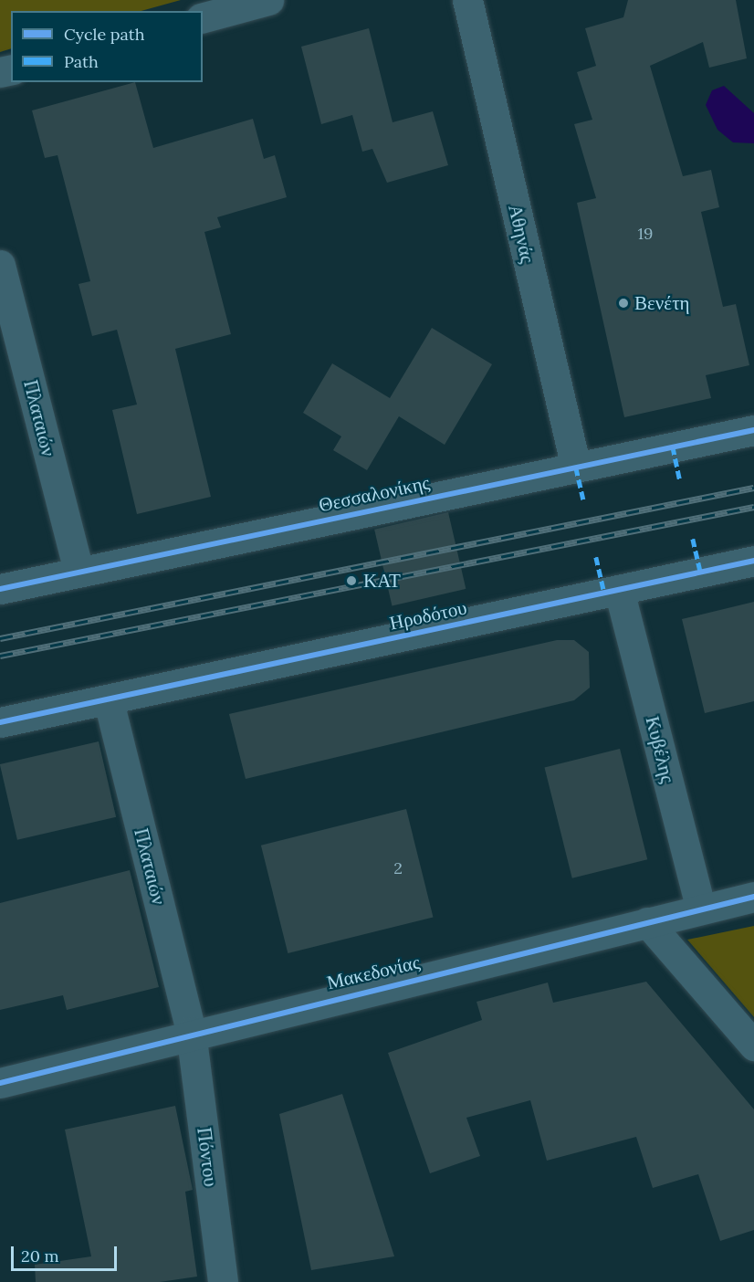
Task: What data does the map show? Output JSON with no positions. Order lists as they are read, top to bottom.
{
  "streets": {
    "street": [
      "Αθηνάς",
      "Πλαταιών",
      "Θεσσαλονίκης",
      "Ηροδότου",
      "Κυβέλης",
      "Μακεδονίας",
      "Πόντου"
    ]
  },
  "crossings": [
    ["Αθηνάς", "Θεσσαλονίκης"],
    ["Πλαταιών", "Θεσσαλονίκης"],
    ["Πλαταιών", "Ηροδότου"],
    ["Πλαταιών", "Μακεδονίας"],
    ["Πλαταιών", "Πόντου"],
    ["Ηροδότου", "Κυβέλης"],
    ["Κυβέλης", "Μακεδονίας"],
    ["Μακεδονίας", "Πόντου"]
  ],
  "places": ["Βενέτη", "ΚΑΤ"],
  "house_numbers": ["19", "2"],
  "legend": ["Cycle path", "Path"],
  "scale_bar": "20 m"
}
